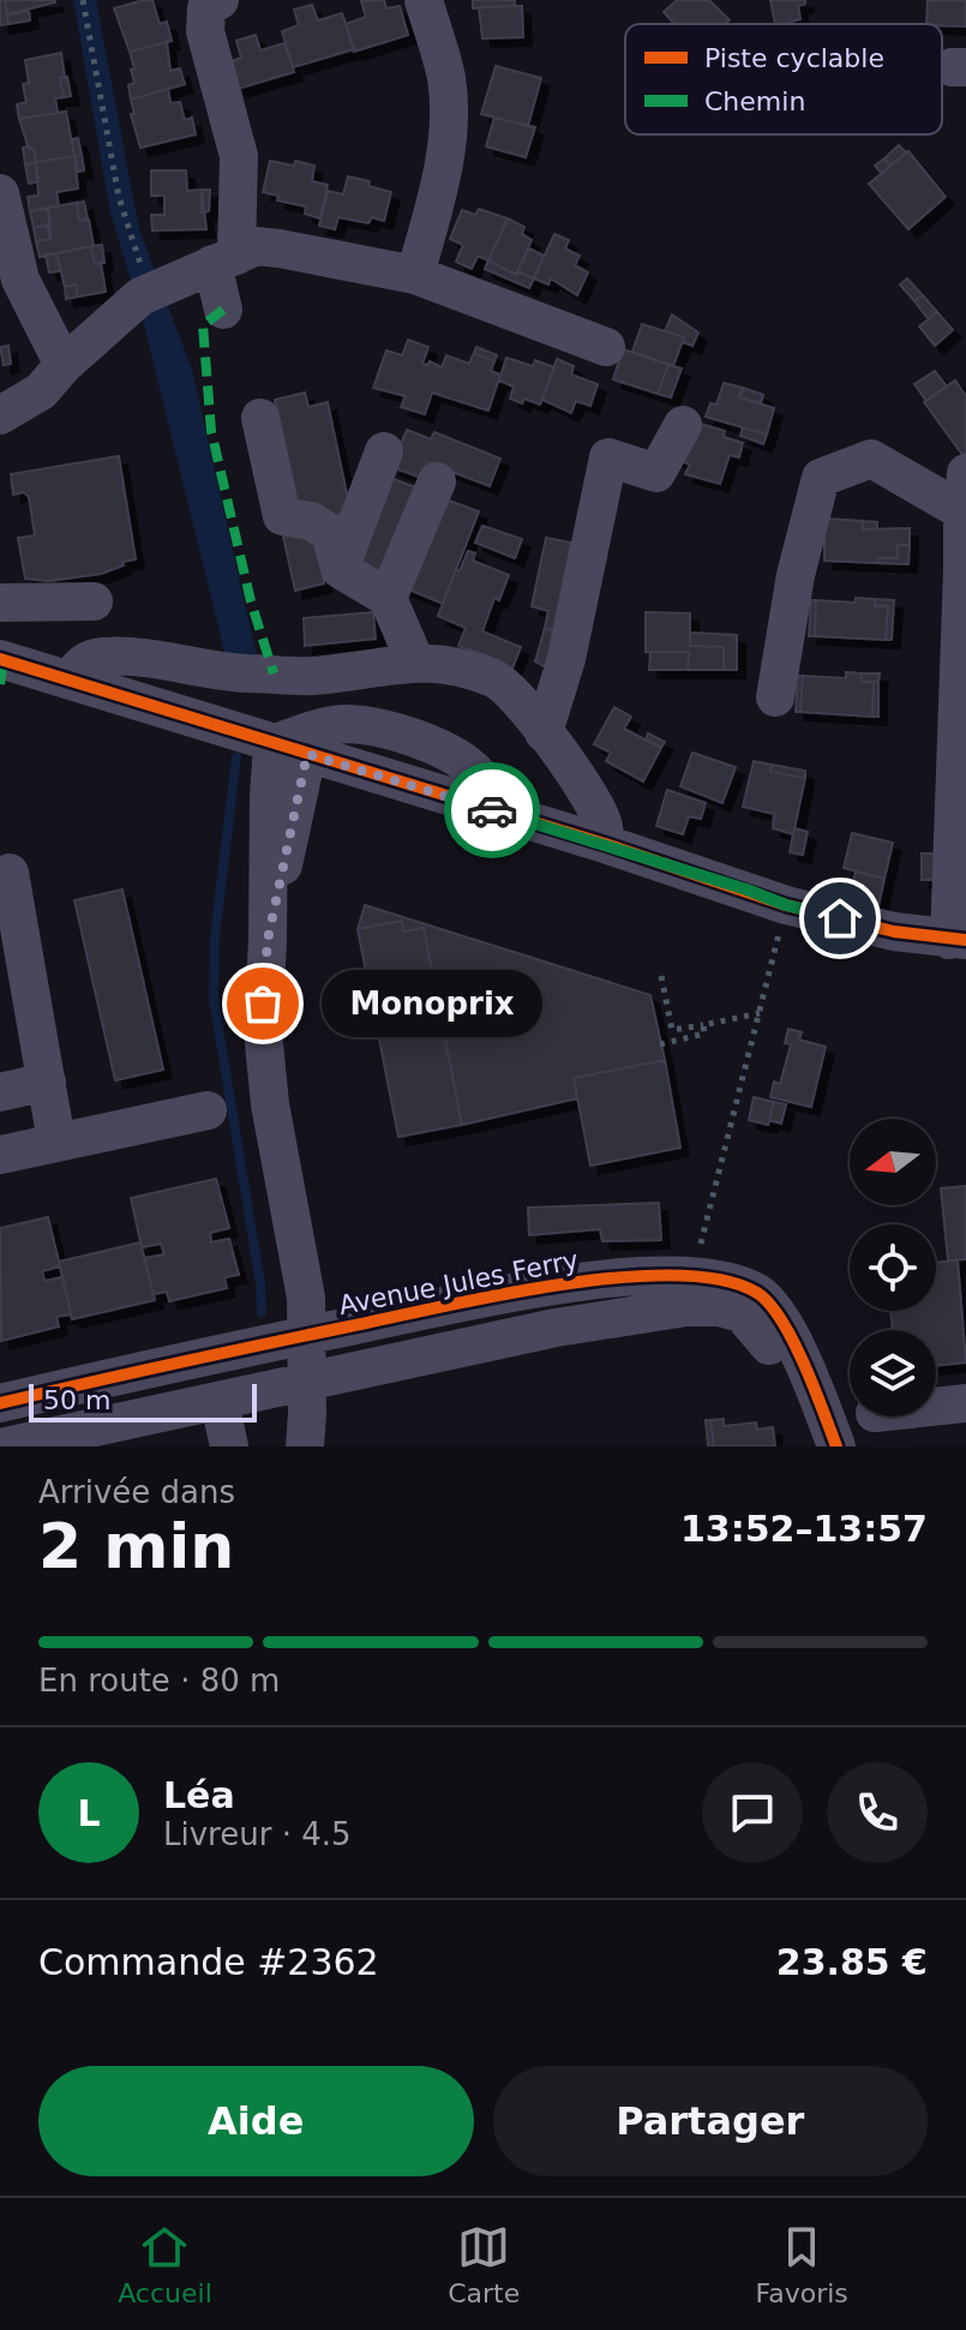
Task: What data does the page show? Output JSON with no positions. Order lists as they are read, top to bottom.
{
  "streets": {
    "street": ["Avenue Jules Ferry"]
  },
  "places": ["Monoprix"],
  "legend": ["Piste cyclable", "Chemin"],
  "scale_bar": "50 m",
  "north": "left",
  "page": {
    "bubble": "Monoprix",
    "scale": "50 m",
    "heading": ["2 min", "Arrivée dans", "13:52–13:57"],
    "panel": [
      "Léa",
      "Livreur · 4.5",
      "Commande #2362",
      "23.85 €"
    ],
    "bar": "En route · 80 m",
    "round": "L",
    "buttons": ["Aide", "Partager"],
    "tabs": ["Accueil", "Carte", "Favoris"]
  }
}
